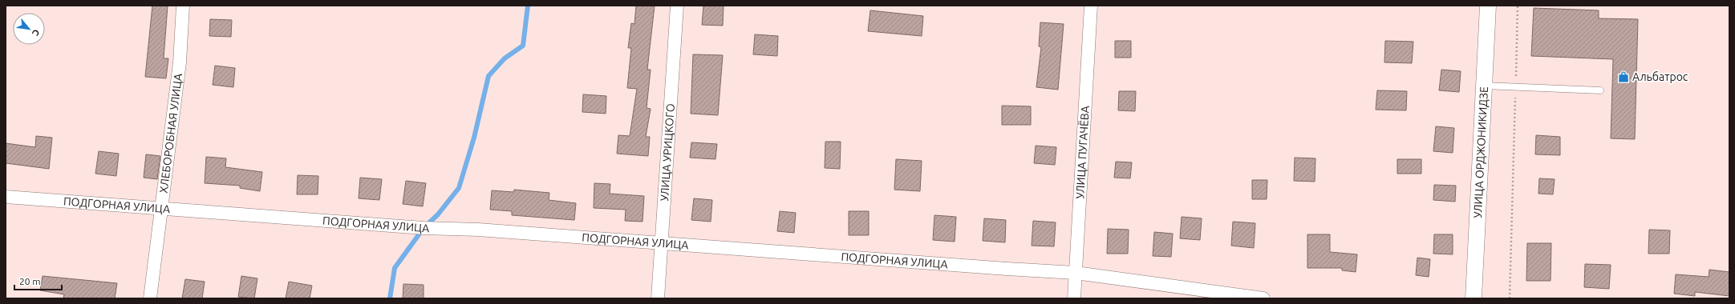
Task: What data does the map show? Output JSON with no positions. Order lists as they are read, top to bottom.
{
  "streets": {
    "street": [
      "ХЛЕБОРОБНАЯ УЛИЦА",
      "УЛИЦА УРИЦКОГО",
      "УЛИЦА ПУГАЧЁВА",
      "УЛИЦА ОРДЖОНИКИДЗЕ",
      "ПОДГОРНАЯ УЛИЦА"
    ]
  },
  "crossings": [
    ["ХЛЕБОРОБНАЯ УЛИЦА", "ПОДГОРНАЯ УЛИЦА"],
    ["УЛИЦА УРИЦКОГО", "ПОДГОРНАЯ УЛИЦА"],
    ["УЛИЦА ПУГАЧЁВА", "ПОДГОРНАЯ УЛИЦА"]
  ],
  "places": {
    "shop": ["Альбатрос"]
  },
  "scale_bar": "20 m",
  "north": "bottom right"
}
